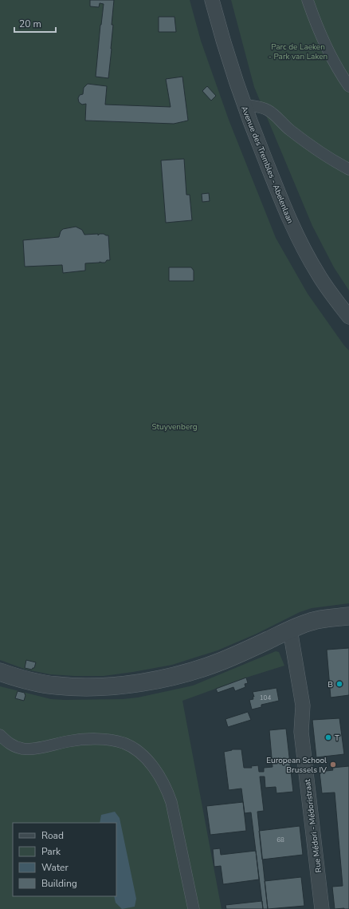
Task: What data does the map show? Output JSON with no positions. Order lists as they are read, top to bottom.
{
  "streets": {
    "street": ["Avenue des Trembles - Abelenlaan", "Rue Médori - Médoristraat"]
  },
  "parks": ["Parc de Laeken - Park van Laken", "Stuyvenberg"],
  "places": ["B", "T", "European School Brussels IV"],
  "house_numbers": ["104", "68"],
  "legend": [
    "Road",
    "Park",
    "Water",
    "Building"
  ],
  "scale_bar": "20 m"
}
